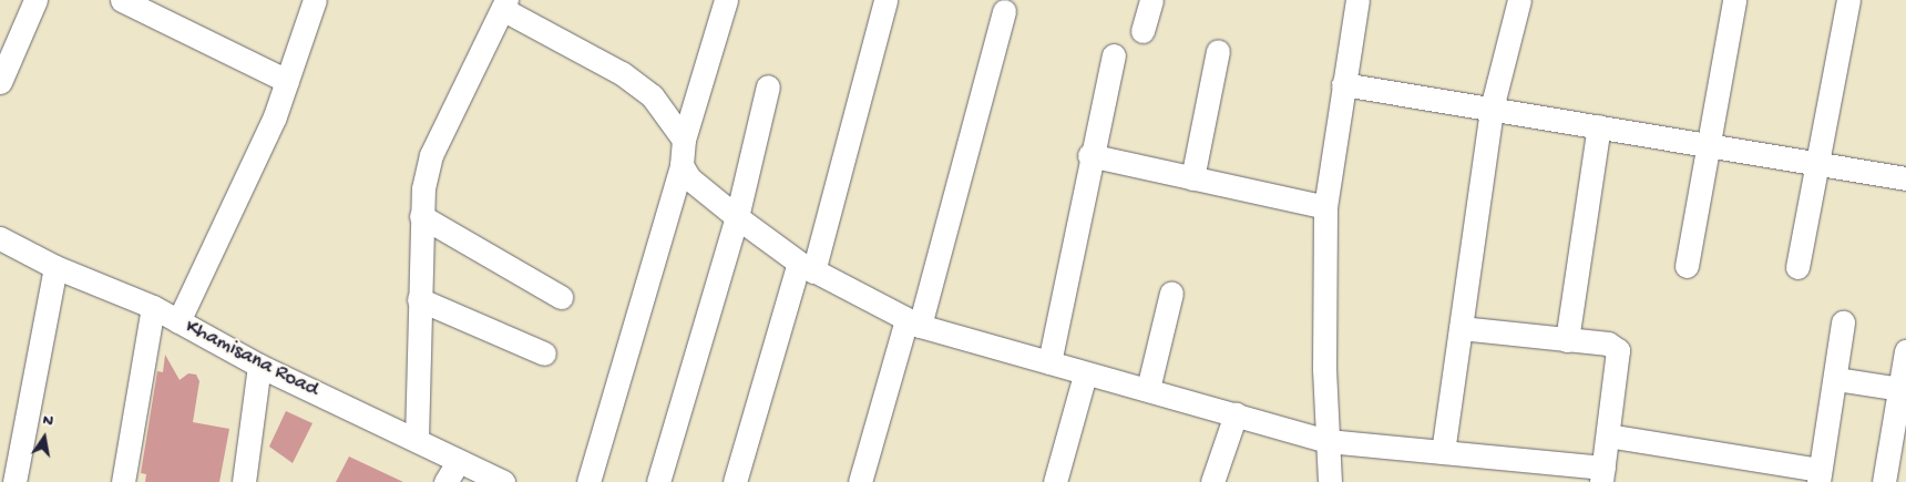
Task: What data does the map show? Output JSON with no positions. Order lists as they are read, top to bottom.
{
  "streets": {
    "street": ["Khamisana Road"]
  },
  "north": "top"
}
